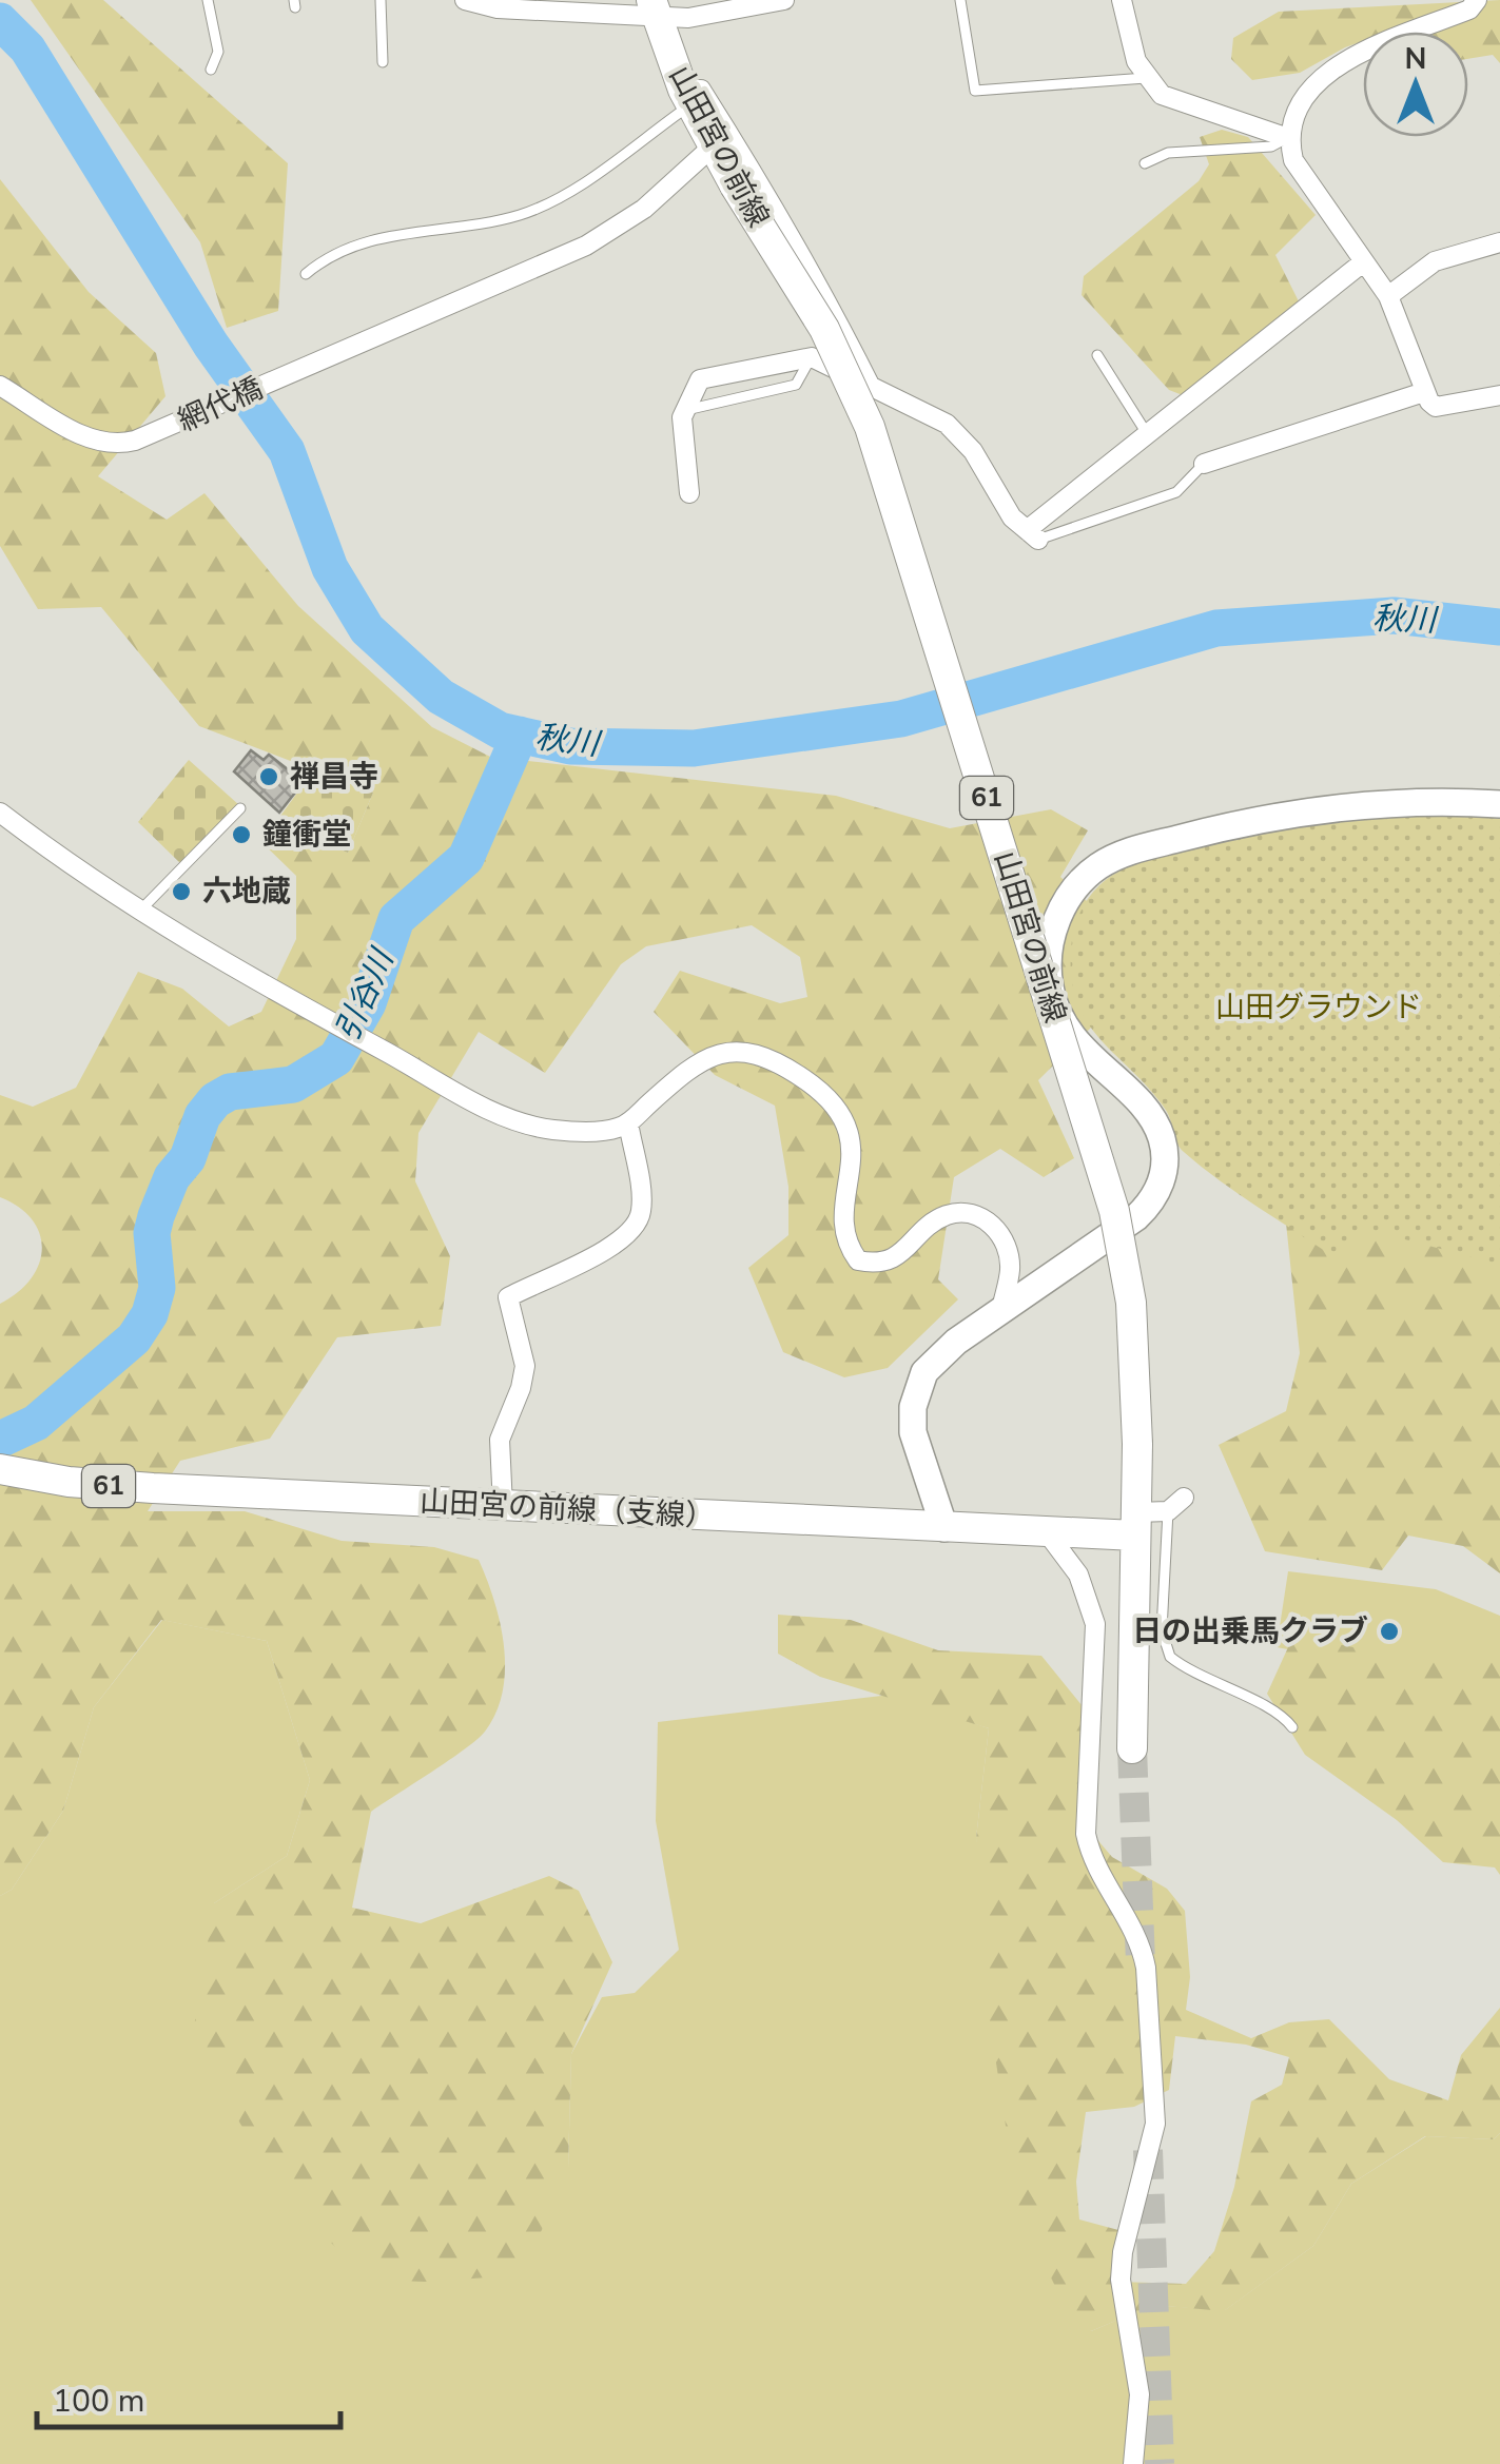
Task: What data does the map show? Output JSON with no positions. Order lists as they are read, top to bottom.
{
  "streets": {
    "main road": ["山田宮の前線", "61", "山田宮の前線（支線）"],
    "street": ["網代橋"]
  },
  "crossings": [
    ["山田宮の前線", "網代橋"],
    ["山田宮の前線", "山田宮の前線（支線）"]
  ],
  "water": ["秋川", "引谷川"],
  "parks": ["山田グラウンド"],
  "places": [
    "禅昌寺",
    "鐘衝堂",
    "六地蔵",
    "日の出乗馬クラブ"
  ],
  "scale_bar": "100 m",
  "north": "top"
}
